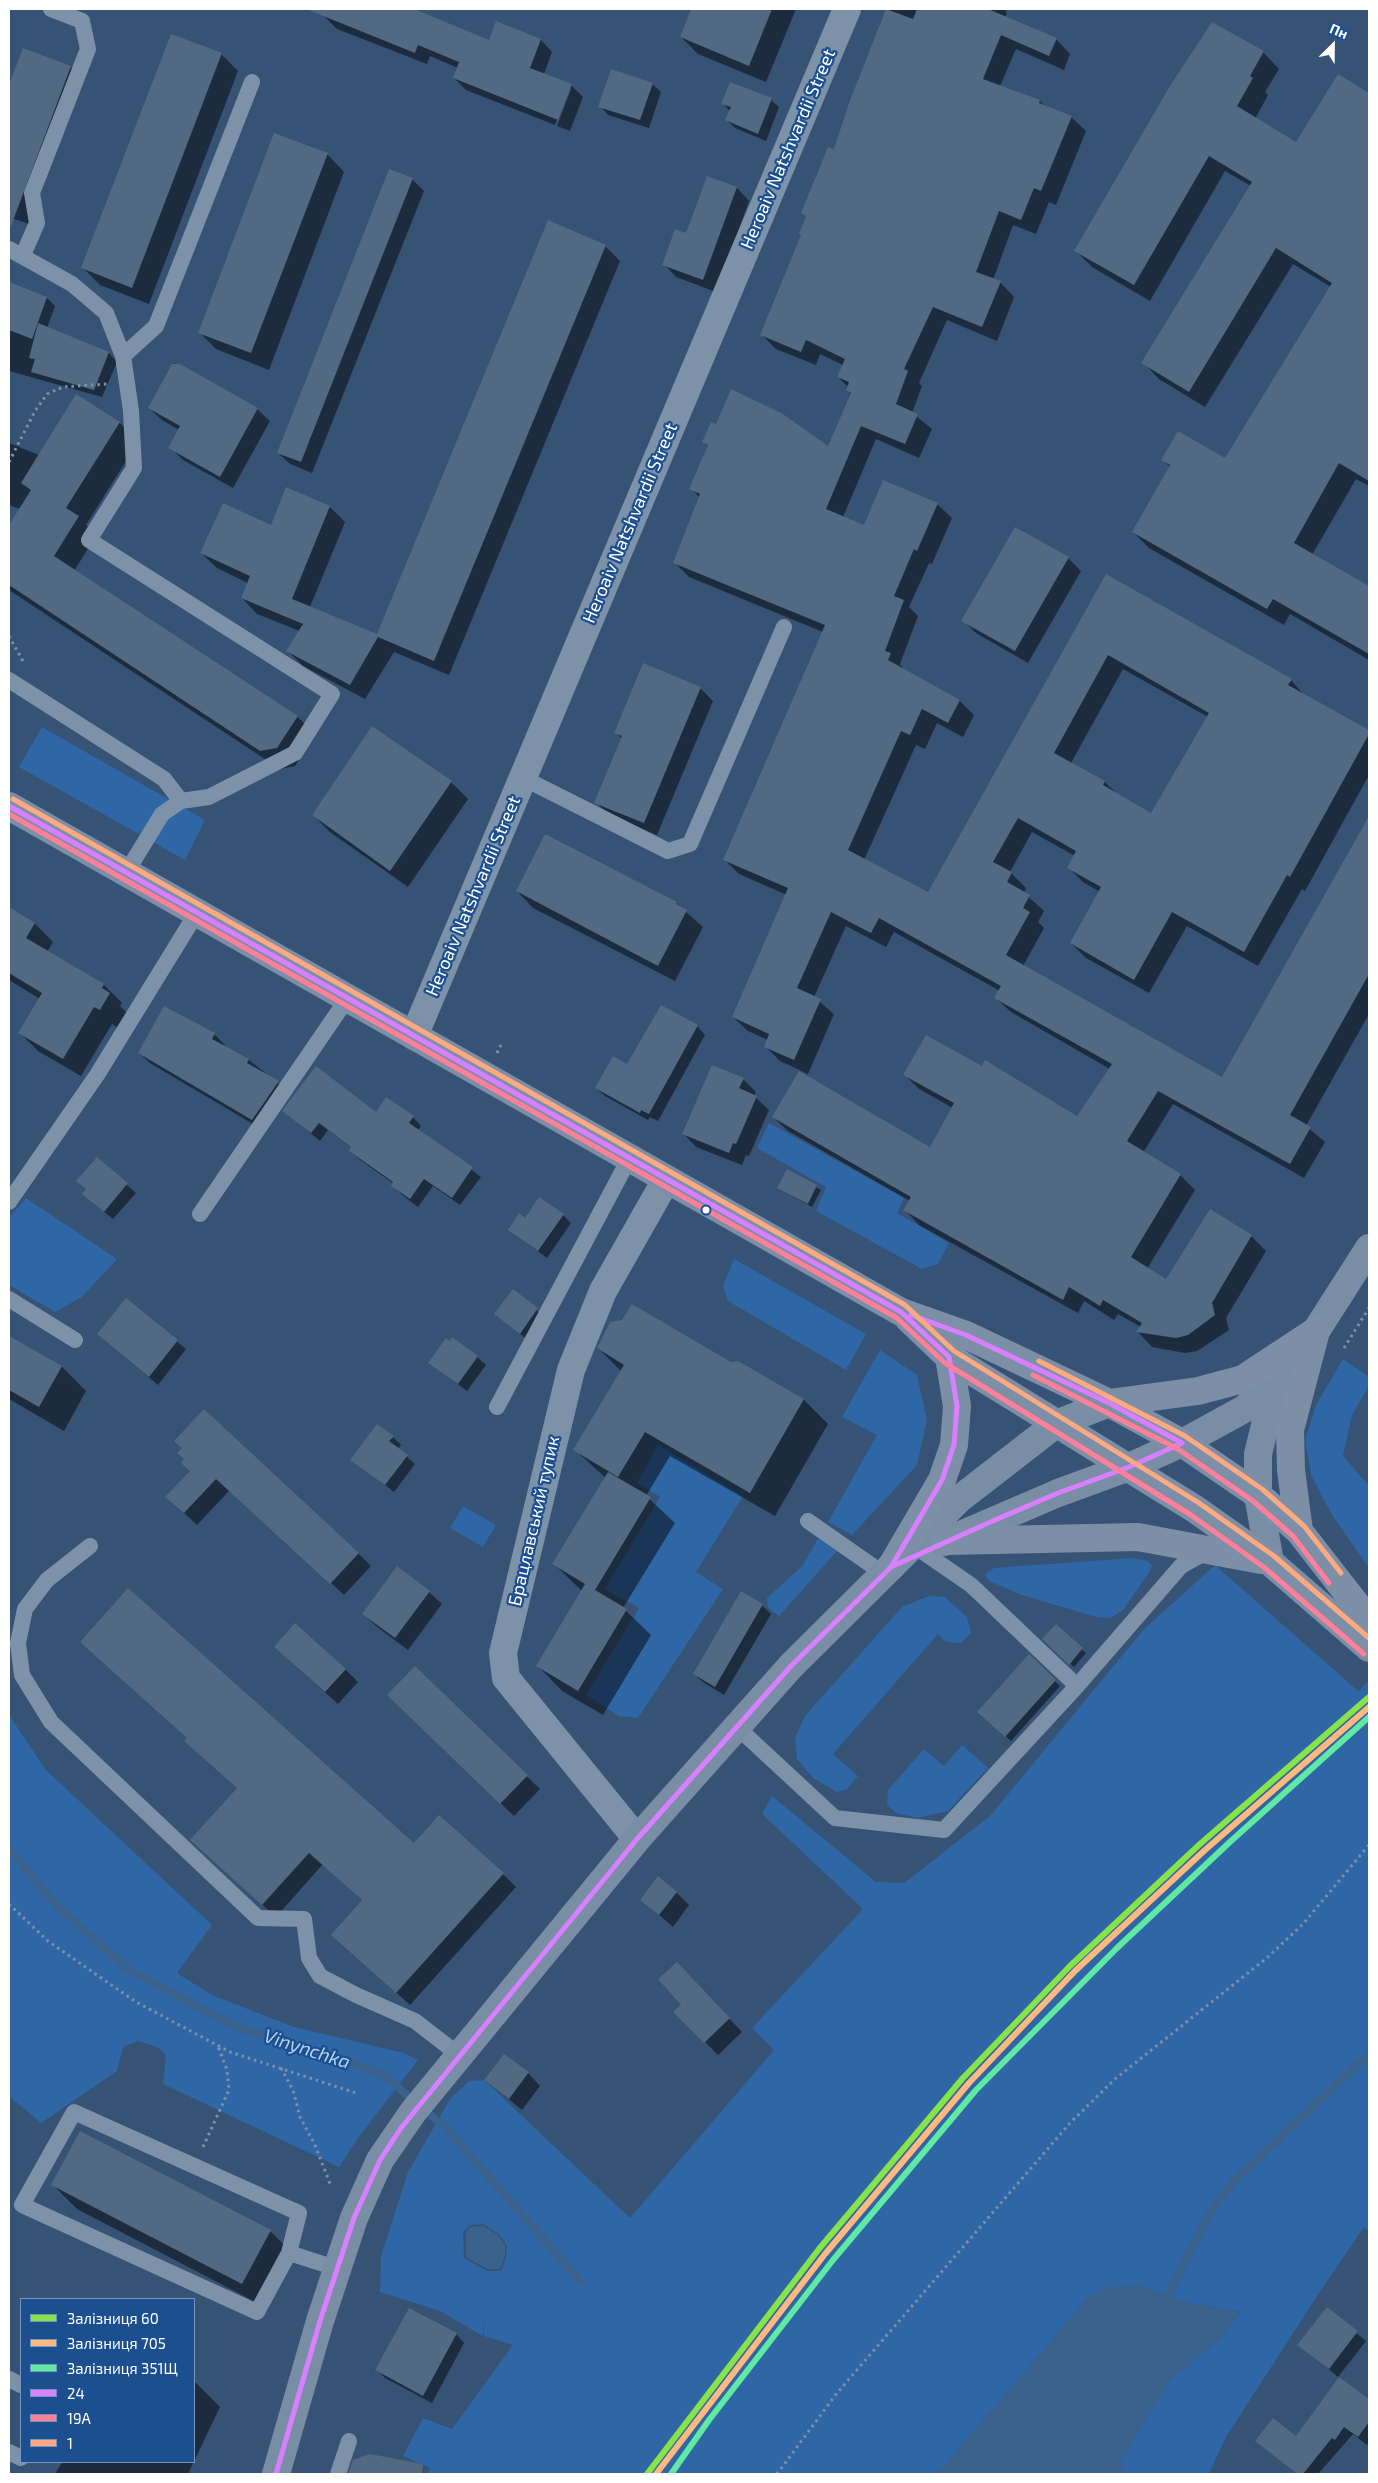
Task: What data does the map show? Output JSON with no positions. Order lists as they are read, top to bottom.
{
  "streets": {
    "street": ["Heroaiv Natshvardii Street", "Брацлавський тупик"]
  },
  "water": ["Vinynchka"],
  "lines": [
    "transit line 1",
    "transit line 24",
    "transit line 19А",
    "rail line 60",
    "rail line 705",
    "rail line 351Щ"
  ],
  "legend": [
    "Залізниця 60",
    "Залізниця 705",
    "Залізниця 351Щ",
    "24",
    "19А",
    "1"
  ],
  "north": "top right"
}
